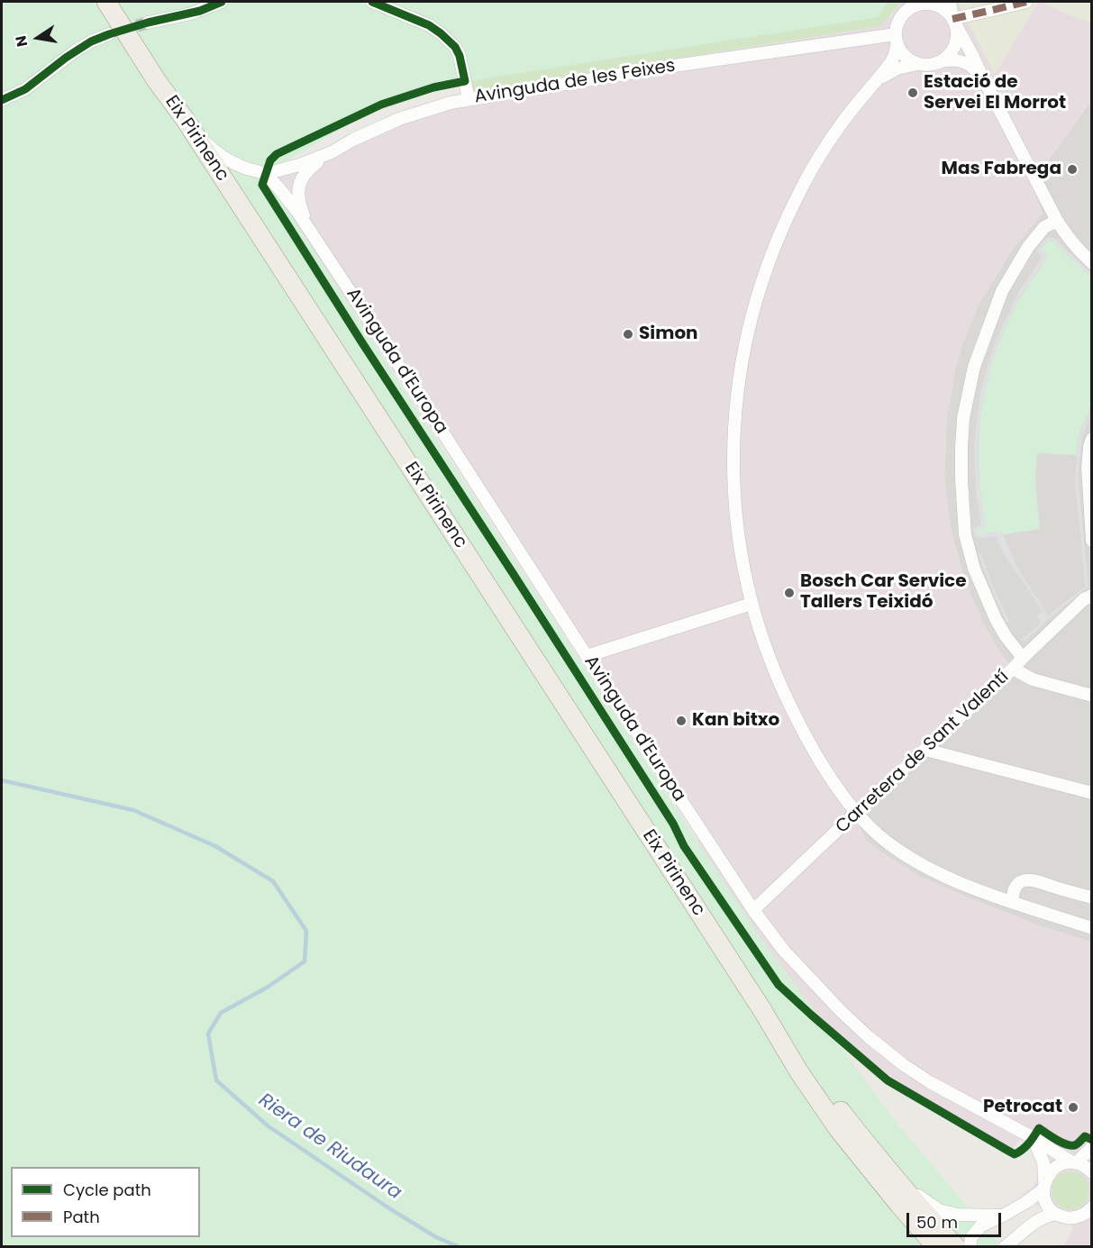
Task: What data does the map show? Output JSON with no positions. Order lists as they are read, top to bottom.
{
  "streets": {
    "main road": ["Eix Pirinenc"],
    "street": ["Avinguda de les Feixes", "Avinguda d'Europa", "Carretera de Sant Valentí"]
  },
  "crossings": [
    ["Avinguda de les Feixes", "Avinguda d'Europa"],
    ["Eix Pirinenc", "Avinguda d'Europa"],
    ["Avinguda d'Europa", "Carretera de Sant Valentí"]
  ],
  "water": ["Riera de Riudaura"],
  "places": [
    "Estació de Servei El Morrot",
    "Mas Fabrega",
    "Simon",
    "Bosch Car Service Tallers Teixidó",
    "Kan bitxo",
    "Petrocat"
  ],
  "legend": ["Cycle path", "Path"],
  "scale_bar": "50 m",
  "north": "left"
}
